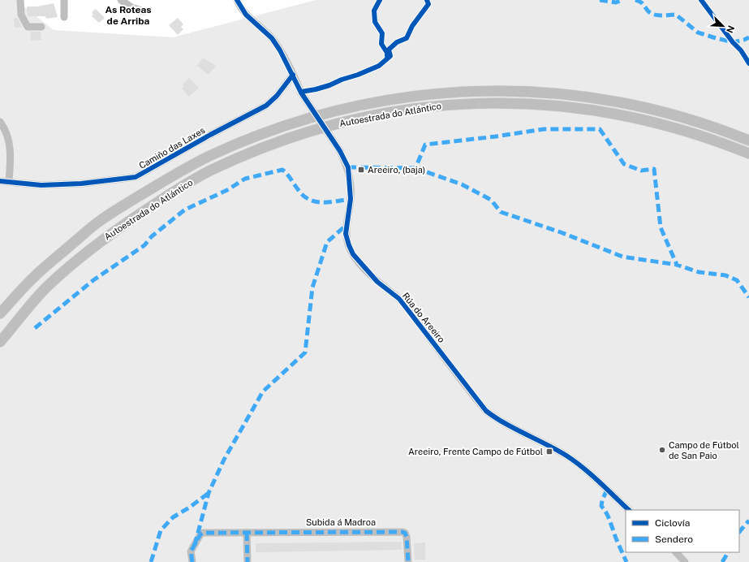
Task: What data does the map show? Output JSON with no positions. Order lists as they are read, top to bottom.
{
  "streets": {
    "highway": ["Autoestrada do Atlántico"],
    "street": ["Camiño das Laxes", "Rúa do Areeiro", "Subida á Madroa"]
  },
  "crossings": [
    ["Camiño das Laxes", "Rúa do Areeiro"]
  ],
  "districts": ["As Roteas de Arriba"],
  "places": {
    "transit": ["Areeiro, (baja)", "Areeiro, Frente Campo de Fútbol"],
    "other": ["Campo de Fútbol de San Paio"]
  },
  "legend": ["Ciclovía", "Sendero"],
  "north": "bottom right"
}
